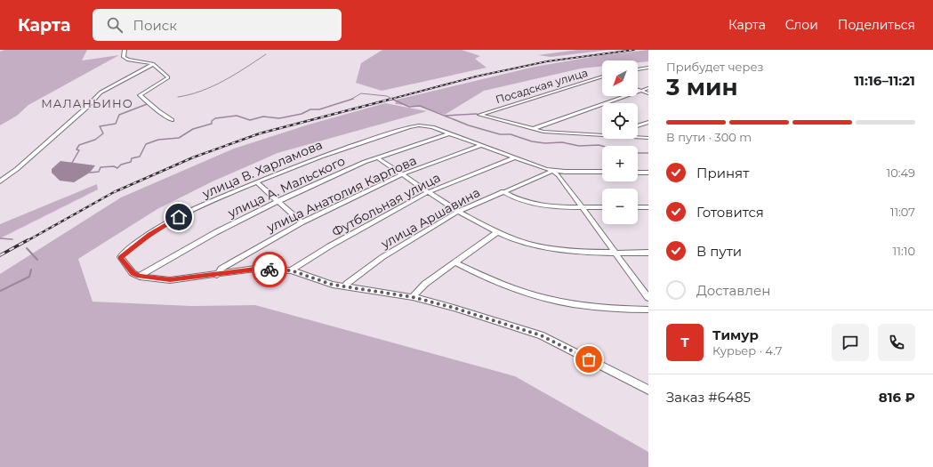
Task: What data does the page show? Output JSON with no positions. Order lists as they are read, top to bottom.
{
  "streets": {
    "street": [
      "Посадская улица",
      "улица В. Харламова",
      "улица А. Мальского",
      "улица Анатолия Карпова",
      "Футбольная улица",
      "улица Аршавина"
    ]
  },
  "crossings": [
    ["улица В. Харламова", "улица А. Мальского"],
    ["улица В. Харламова", "улица Анатолия Карпова"],
    ["улица В. Харламова", "Футбольная улица"],
    ["улица В. Харламова", "улица Аршавина"]
  ],
  "districts": ["МАЛАНЬИНО"],
  "north": "bottom left",
  "page": {
    "header": "Карта",
    "search": "Поиск",
    "nav": ["Карта", "Слои", "Поделиться"],
    "heading": ["3 мин", "Прибудет через", "11:16–11:21"],
    "panel": [
      "Тимур",
      "Курьер · 4.7",
      "Заказ #6485",
      "816 ₽"
    ],
    "map_buttons": ["+", "−"],
    "bar": "В пути · 300 m",
    "list": [
      ["Принят", "10:49"],
      ["Готовится", "11:07"],
      ["В пути", "11:10"],
      "Доставлен"
    ],
    "round": "Т"
  }
}
